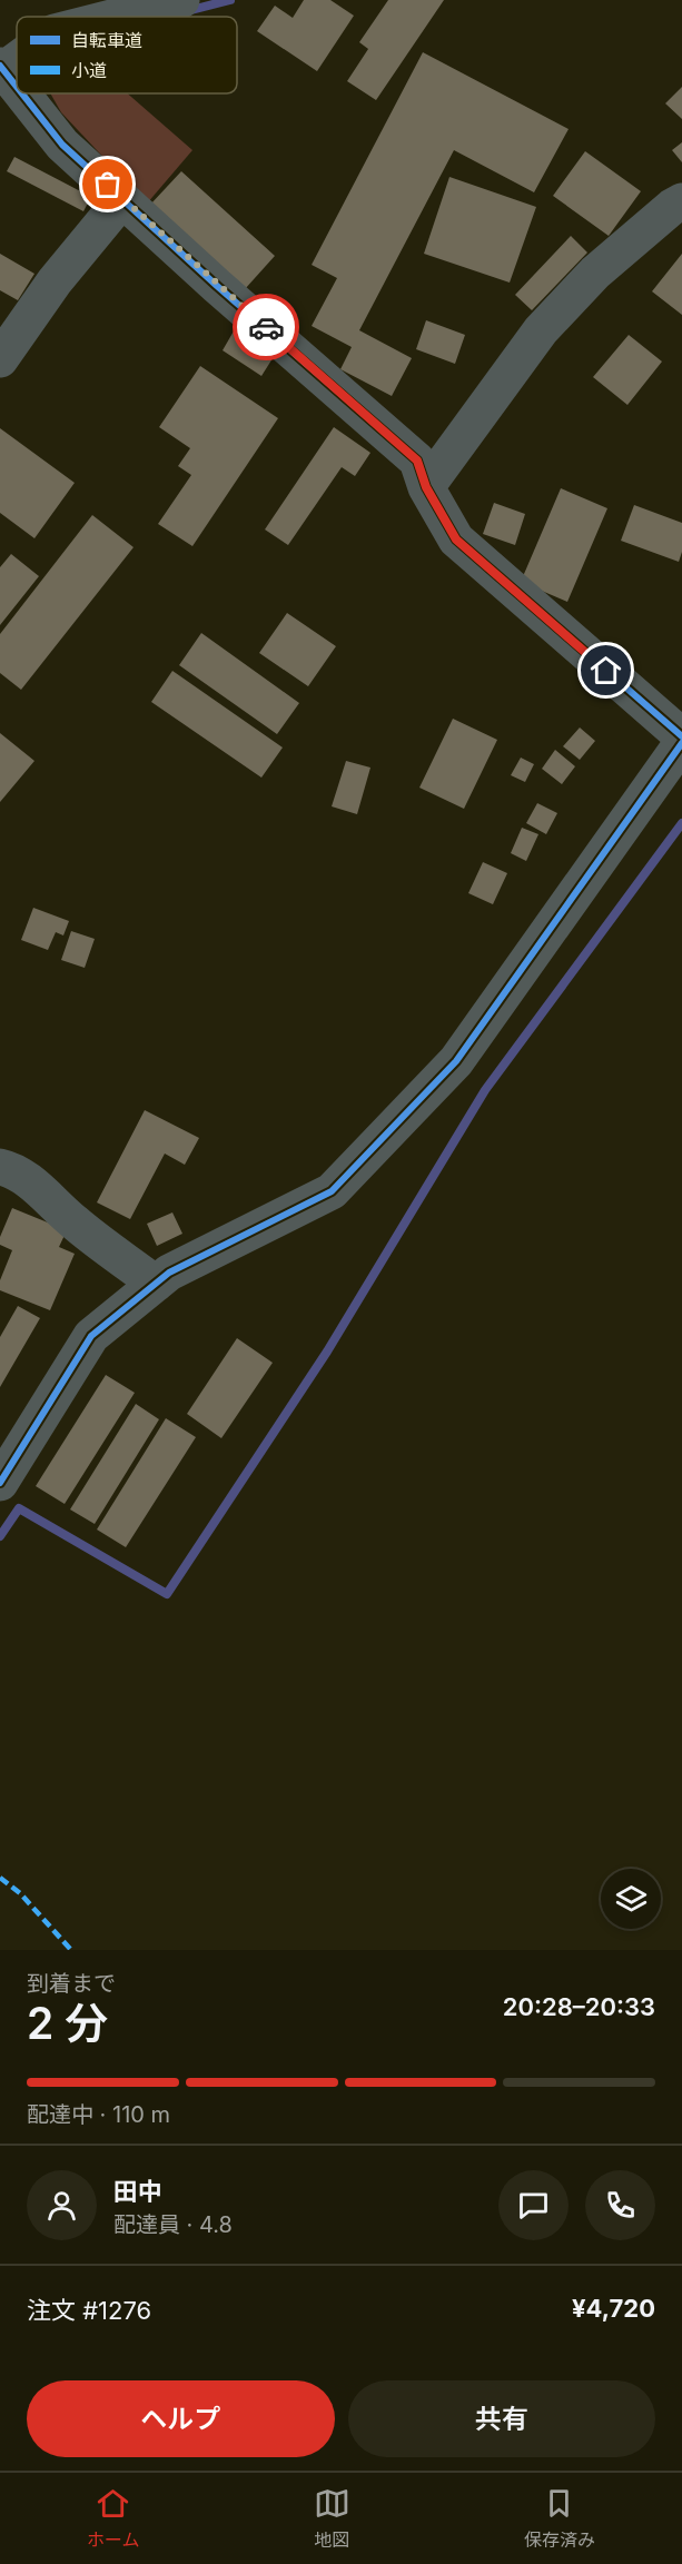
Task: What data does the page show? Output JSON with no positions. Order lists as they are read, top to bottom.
{
  "legend": ["自転車道", "小道"],
  "page": {
    "heading": ["2 分", "到着まで", "20:28–20:33"],
    "panel": [
      "田中",
      "配達員 · 4.8",
      "注文 #1276",
      "¥4,720"
    ],
    "bar": "配達中 · 110 m",
    "buttons": ["ヘルプ", "共有"],
    "tabs": ["ホーム", "地図", "保存済み"]
  }
}
